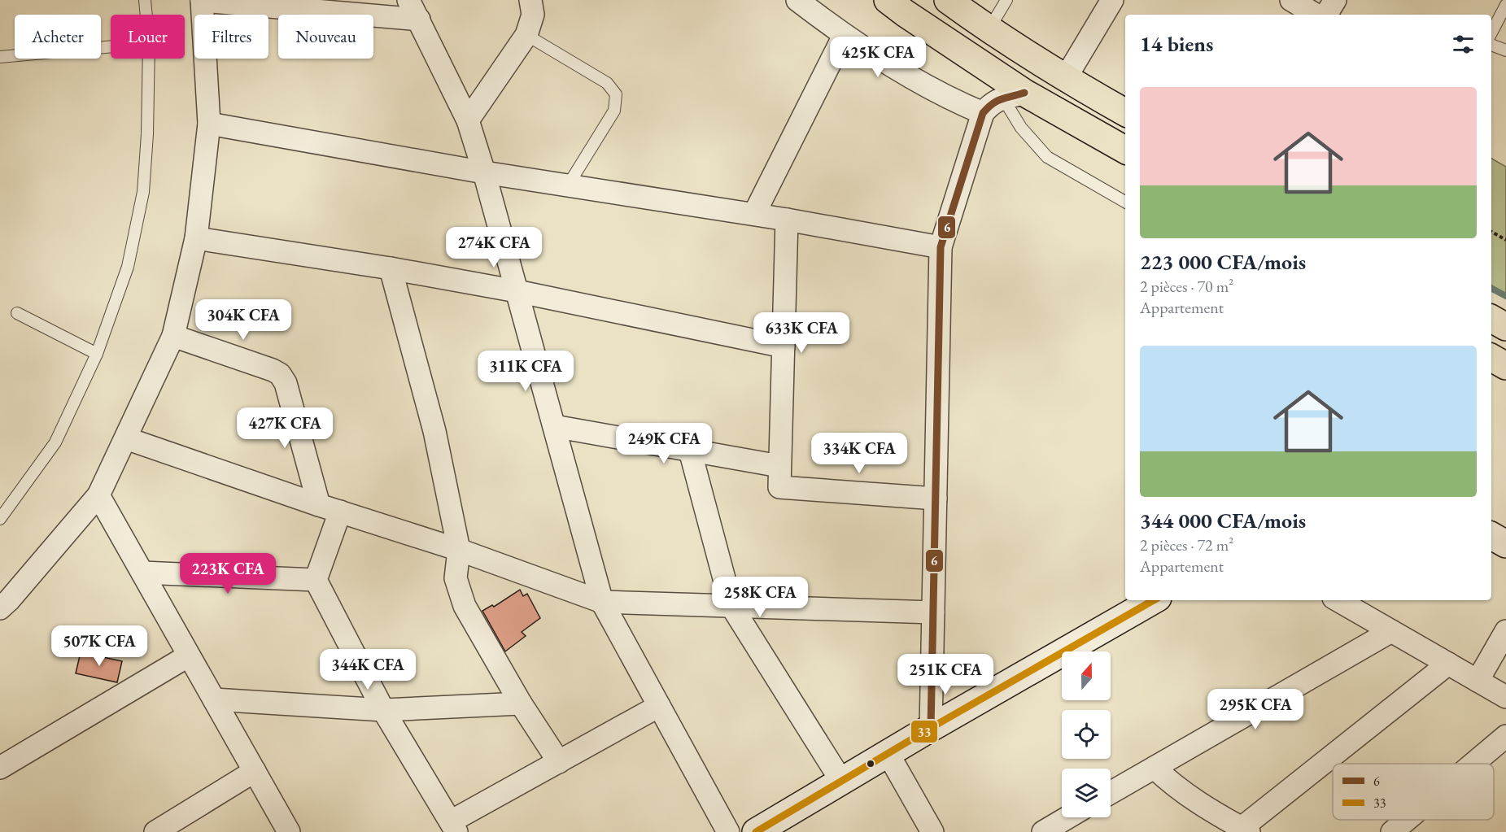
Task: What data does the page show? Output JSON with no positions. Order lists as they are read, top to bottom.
{
  "lines": ["transit line 6", "transit line 33"],
  "legend": ["6", "33"],
  "north": "top",
  "page": {
    "chip": [
      "Acheter",
      "Louer",
      "Filtres",
      "Nouveau"
    ],
    "heading": "14 biens",
    "price": [
      "425K CFA",
      "274K CFA",
      "304K CFA",
      "633K CFA",
      "311K CFA",
      "427K CFA",
      "249K CFA",
      "334K CFA",
      "223K CFA",
      "258K CFA",
      "507K CFA",
      "344K CFA",
      "251K CFA",
      "295K CFA"
    ],
    "list": [
      {
        "name": "223 000 CFA/mois",
        "note": "2 pièces · 70 m² · Appartement"
      },
      {
        "name": "344 000 CFA/mois",
        "note": "2 pièces · 72 m² · Appartement"
      }
    ]
  }
}
